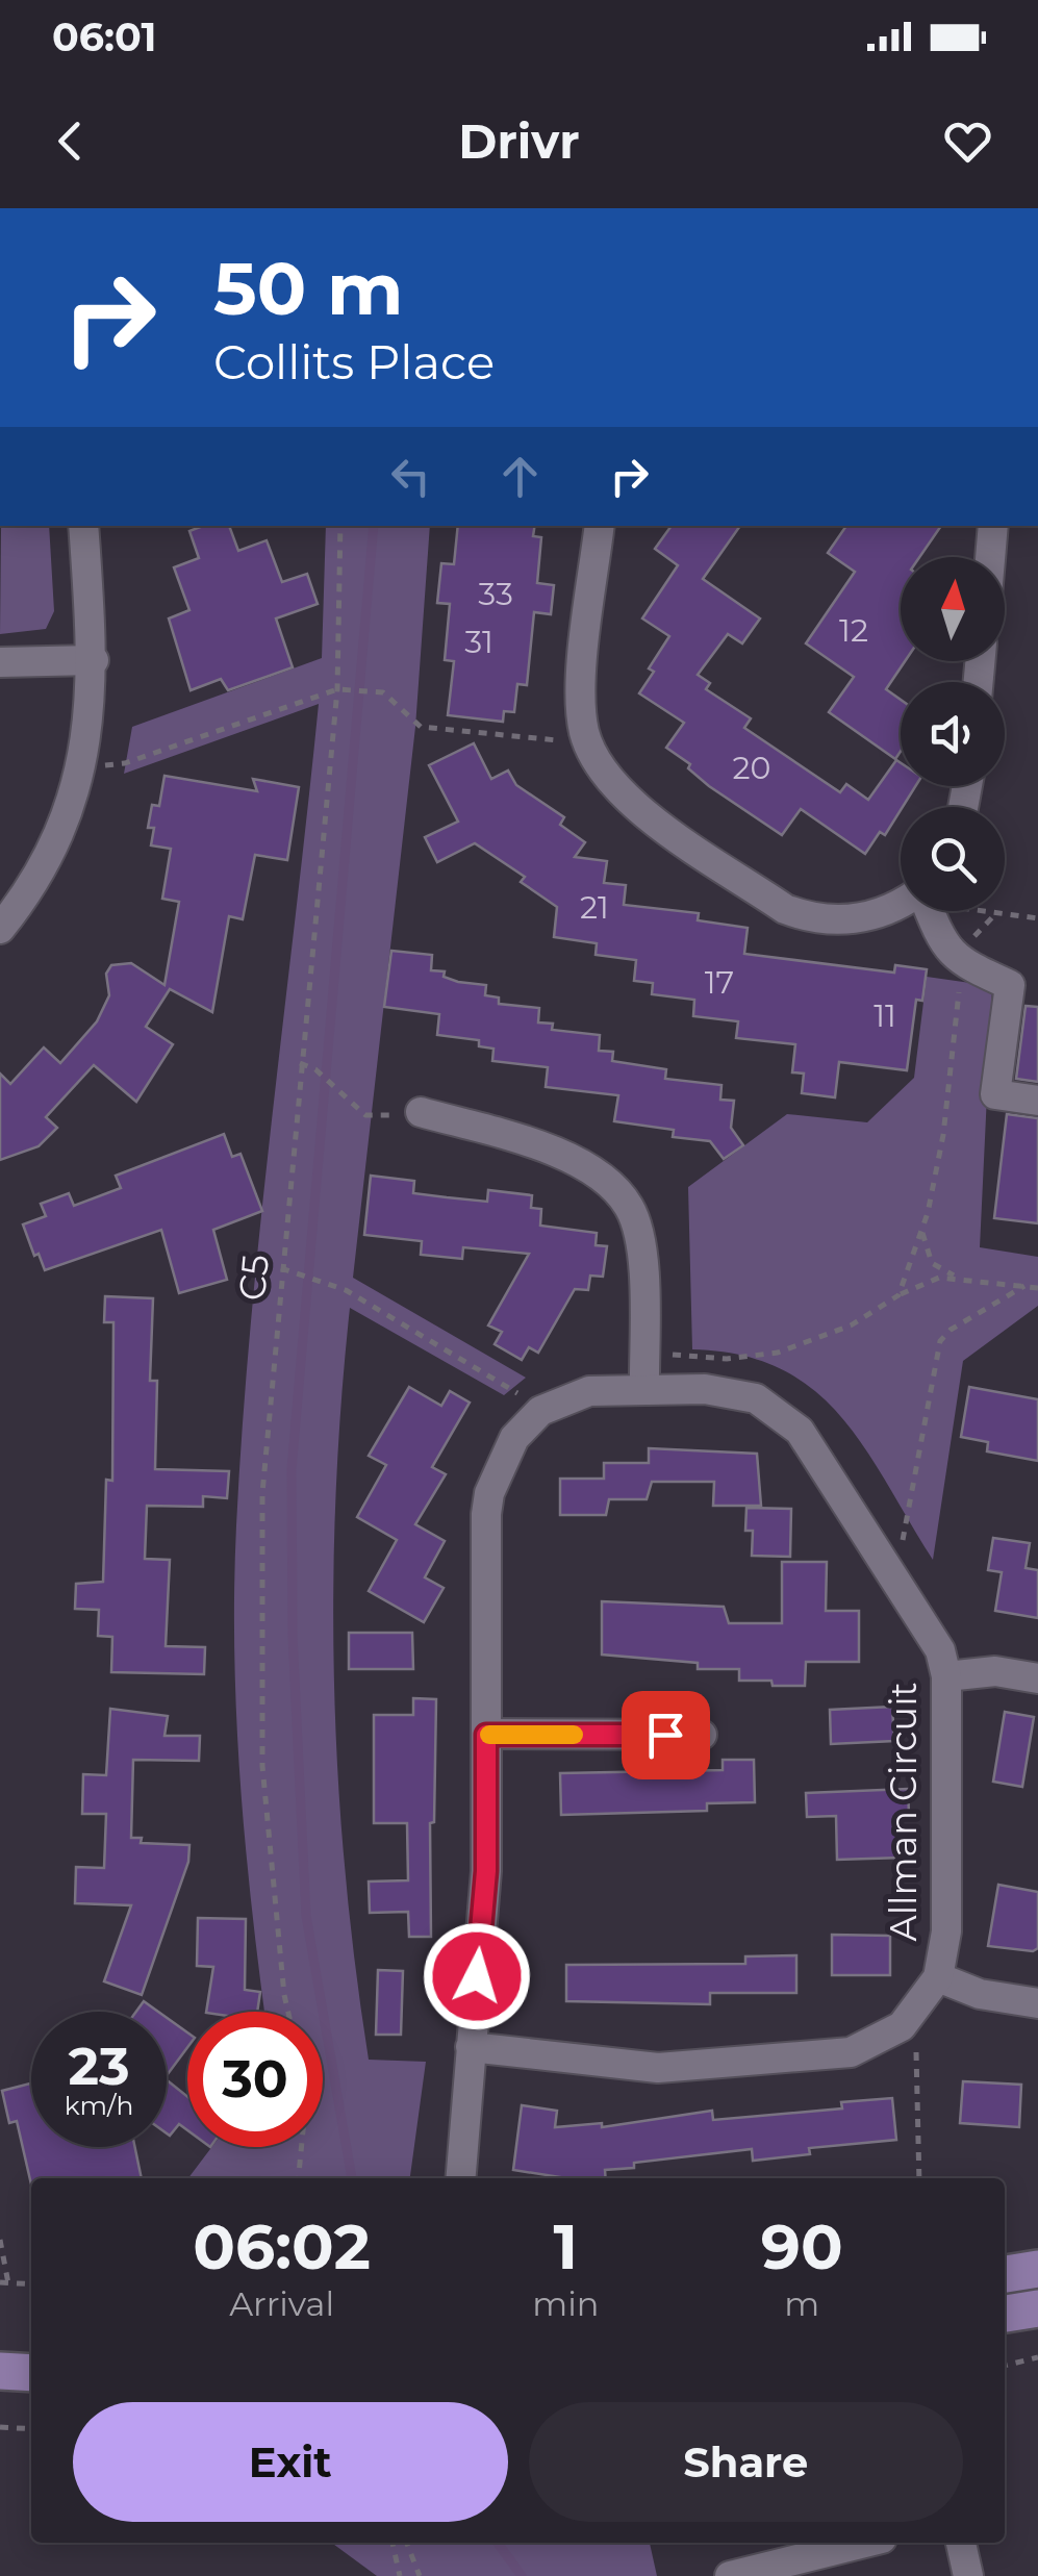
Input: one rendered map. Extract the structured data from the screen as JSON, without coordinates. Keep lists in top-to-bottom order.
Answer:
{
  "streets": {
    "street": ["Allman Circuit"],
    "path": ["C5"]
  },
  "house_numbers": [
    "33",
    "12",
    "31",
    "20",
    "21",
    "17",
    "11"
  ],
  "north": "top",
  "page": {
    "status": "06:01",
    "header": "Drivr",
    "turn": ["50 m", "Collits Place"],
    "speed": "23 km/h",
    "limit": "30",
    "eta": [
      "06:02",
      "Arrival",
      "1",
      "min",
      "90",
      "m"
    ],
    "buttons": ["Exit", "Share"]
  }
}
